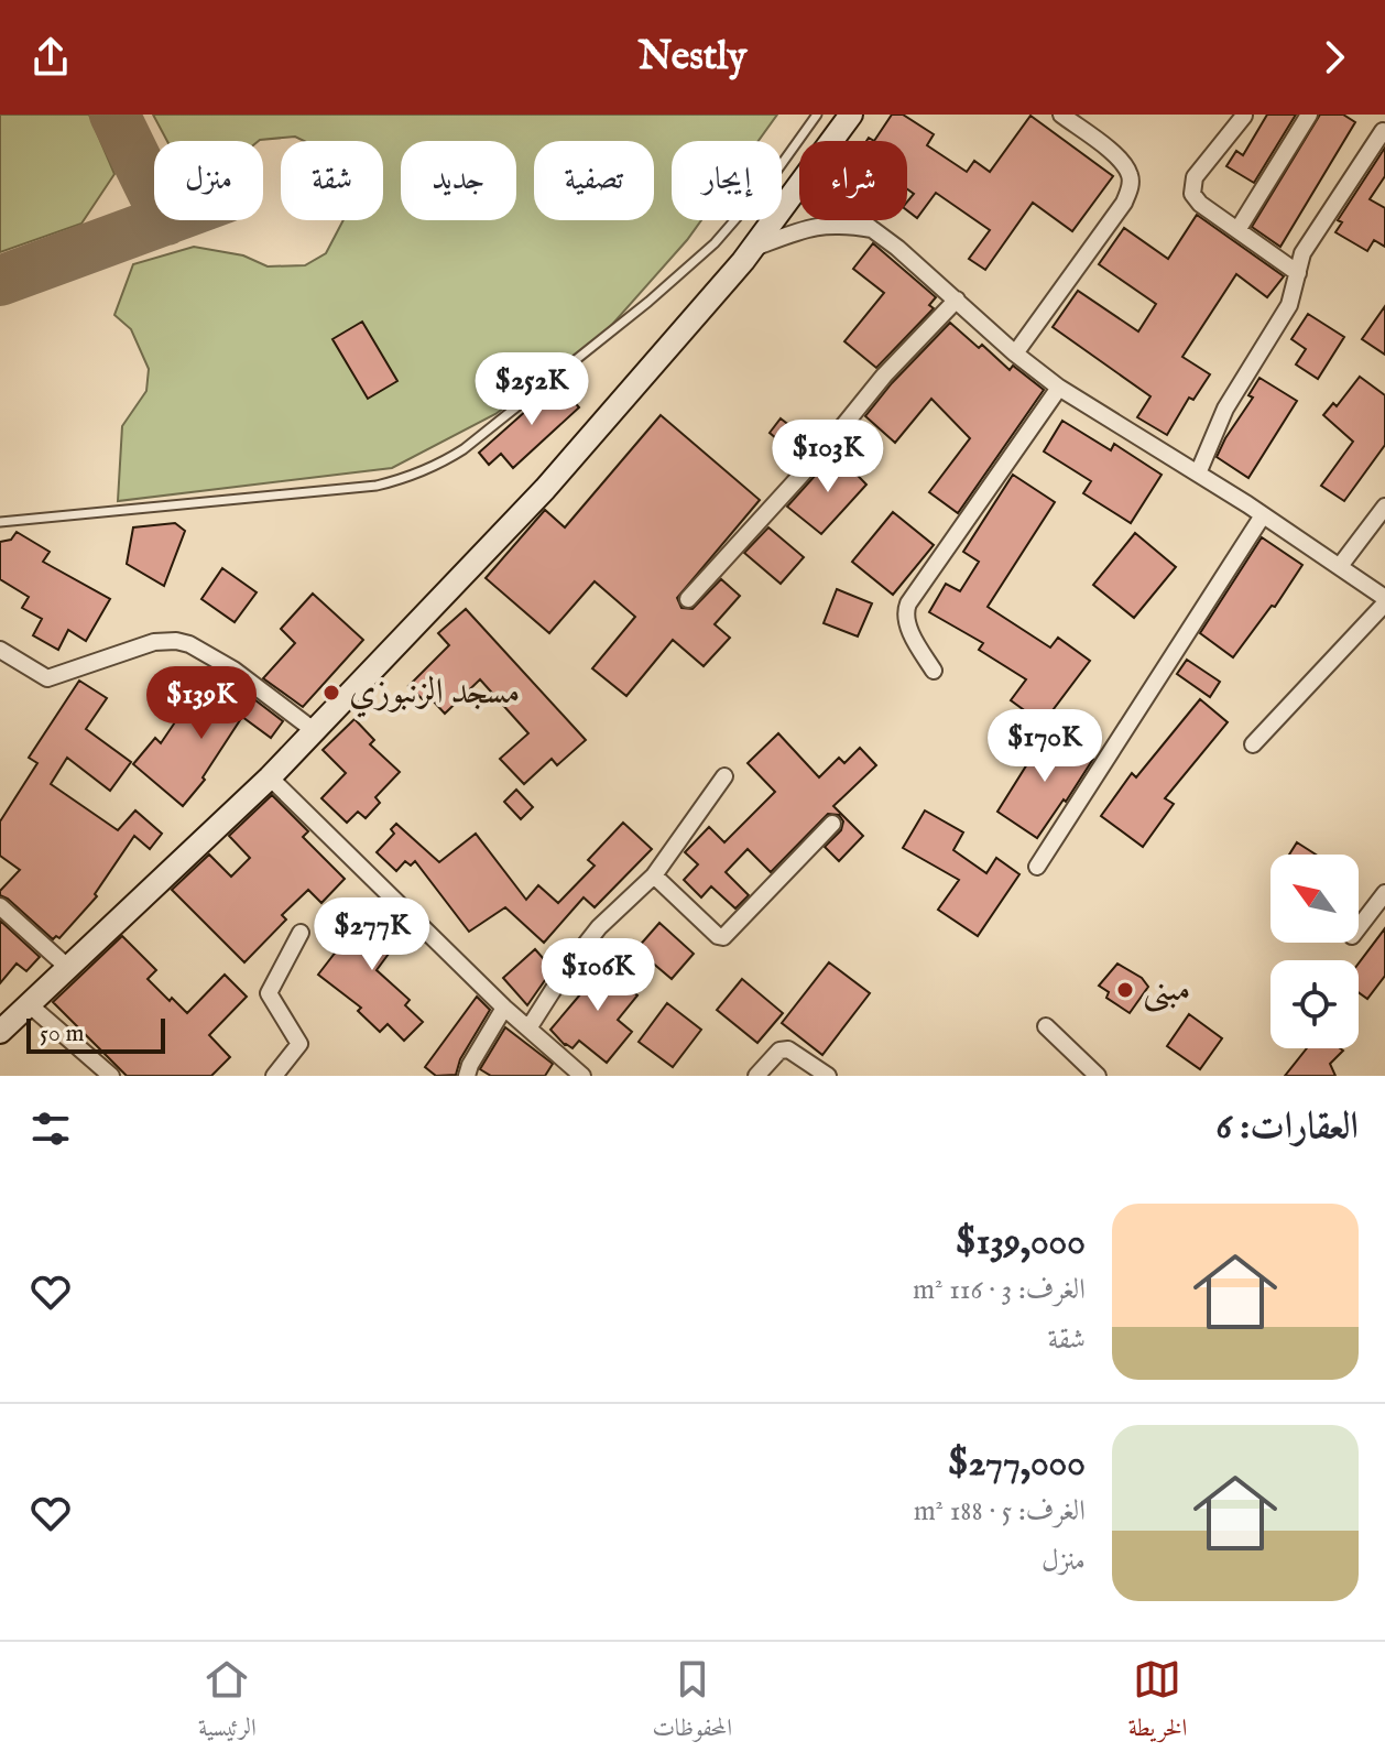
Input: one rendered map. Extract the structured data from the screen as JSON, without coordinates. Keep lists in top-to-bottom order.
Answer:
{
  "places": ["مسجد الزنبوزي", "مبنى"],
  "scale_bar": "50 m",
  "north": "top left",
  "page": {
    "header": "Nestly",
    "chip": [
      "شراء",
      "إيجار",
      "تصفية",
      "جديد",
      "شقة",
      "منزل"
    ],
    "price": [
      "$252K",
      "$103K",
      "$139K",
      "$170K",
      "$277K",
      "$106K"
    ],
    "scale": "50 m",
    "heading": "العقارات: 6",
    "list": [
      {
        "name": "$139,000",
        "note": "الغرف: 3 · 116 m² · شقة"
      },
      {
        "name": "$277,000",
        "note": "الغرف: 5 · 188 m² · منزل"
      }
    ],
    "tabs": ["الخريطة", "المحفوظات", "الرئيسية"]
  }
}
